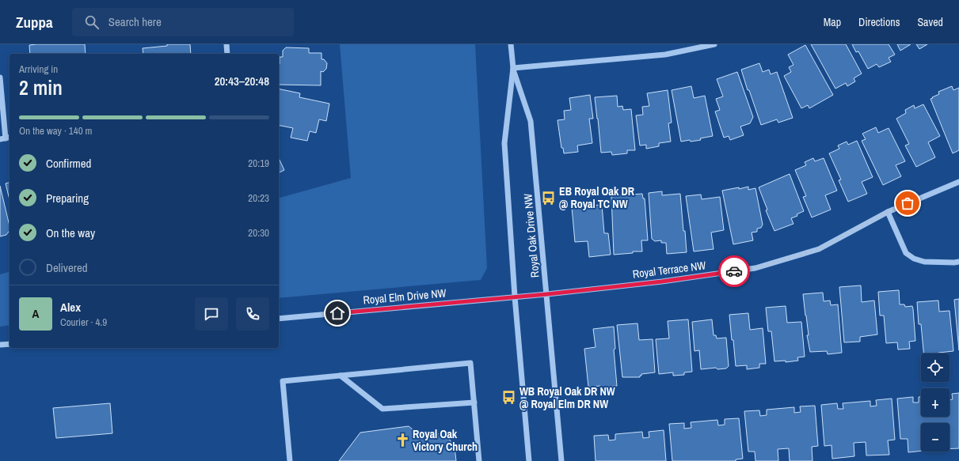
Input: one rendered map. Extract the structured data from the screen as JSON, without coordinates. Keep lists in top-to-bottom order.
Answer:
{
  "streets": {
    "street": ["Royal Oak Drive NW", "Royal Terrace NW", "Royal Elm Drive NW"]
  },
  "crossings": [
    ["Royal Oak Drive NW", "Royal Terrace NW"],
    ["Royal Oak Drive NW", "Royal Elm Drive NW"],
    ["Royal Terrace NW", "Royal Elm Drive NW"]
  ],
  "places": {
    "bus stop": ["EB Royal Oak DR @ Royal TC NW", "WB Royal Oak DR NW @ Royal Elm DR NW"],
    "church": ["Royal Oak Victory Church"]
  },
  "page": {
    "header": "Zuppa",
    "search": "Search here",
    "nav": ["Map", "Directions", "Saved"],
    "heading": ["2 min", "Arriving in", "20:43–20:48"],
    "panel": ["Alex", "Courier · 4.9"],
    "bar": "On the way · 140 m",
    "list": [
      ["Confirmed", "20:19"],
      ["Preparing", "20:23"],
      ["On the way", "20:30"],
      "Delivered"
    ],
    "round": "A",
    "map_buttons": ["+", "−"]
  }
}
